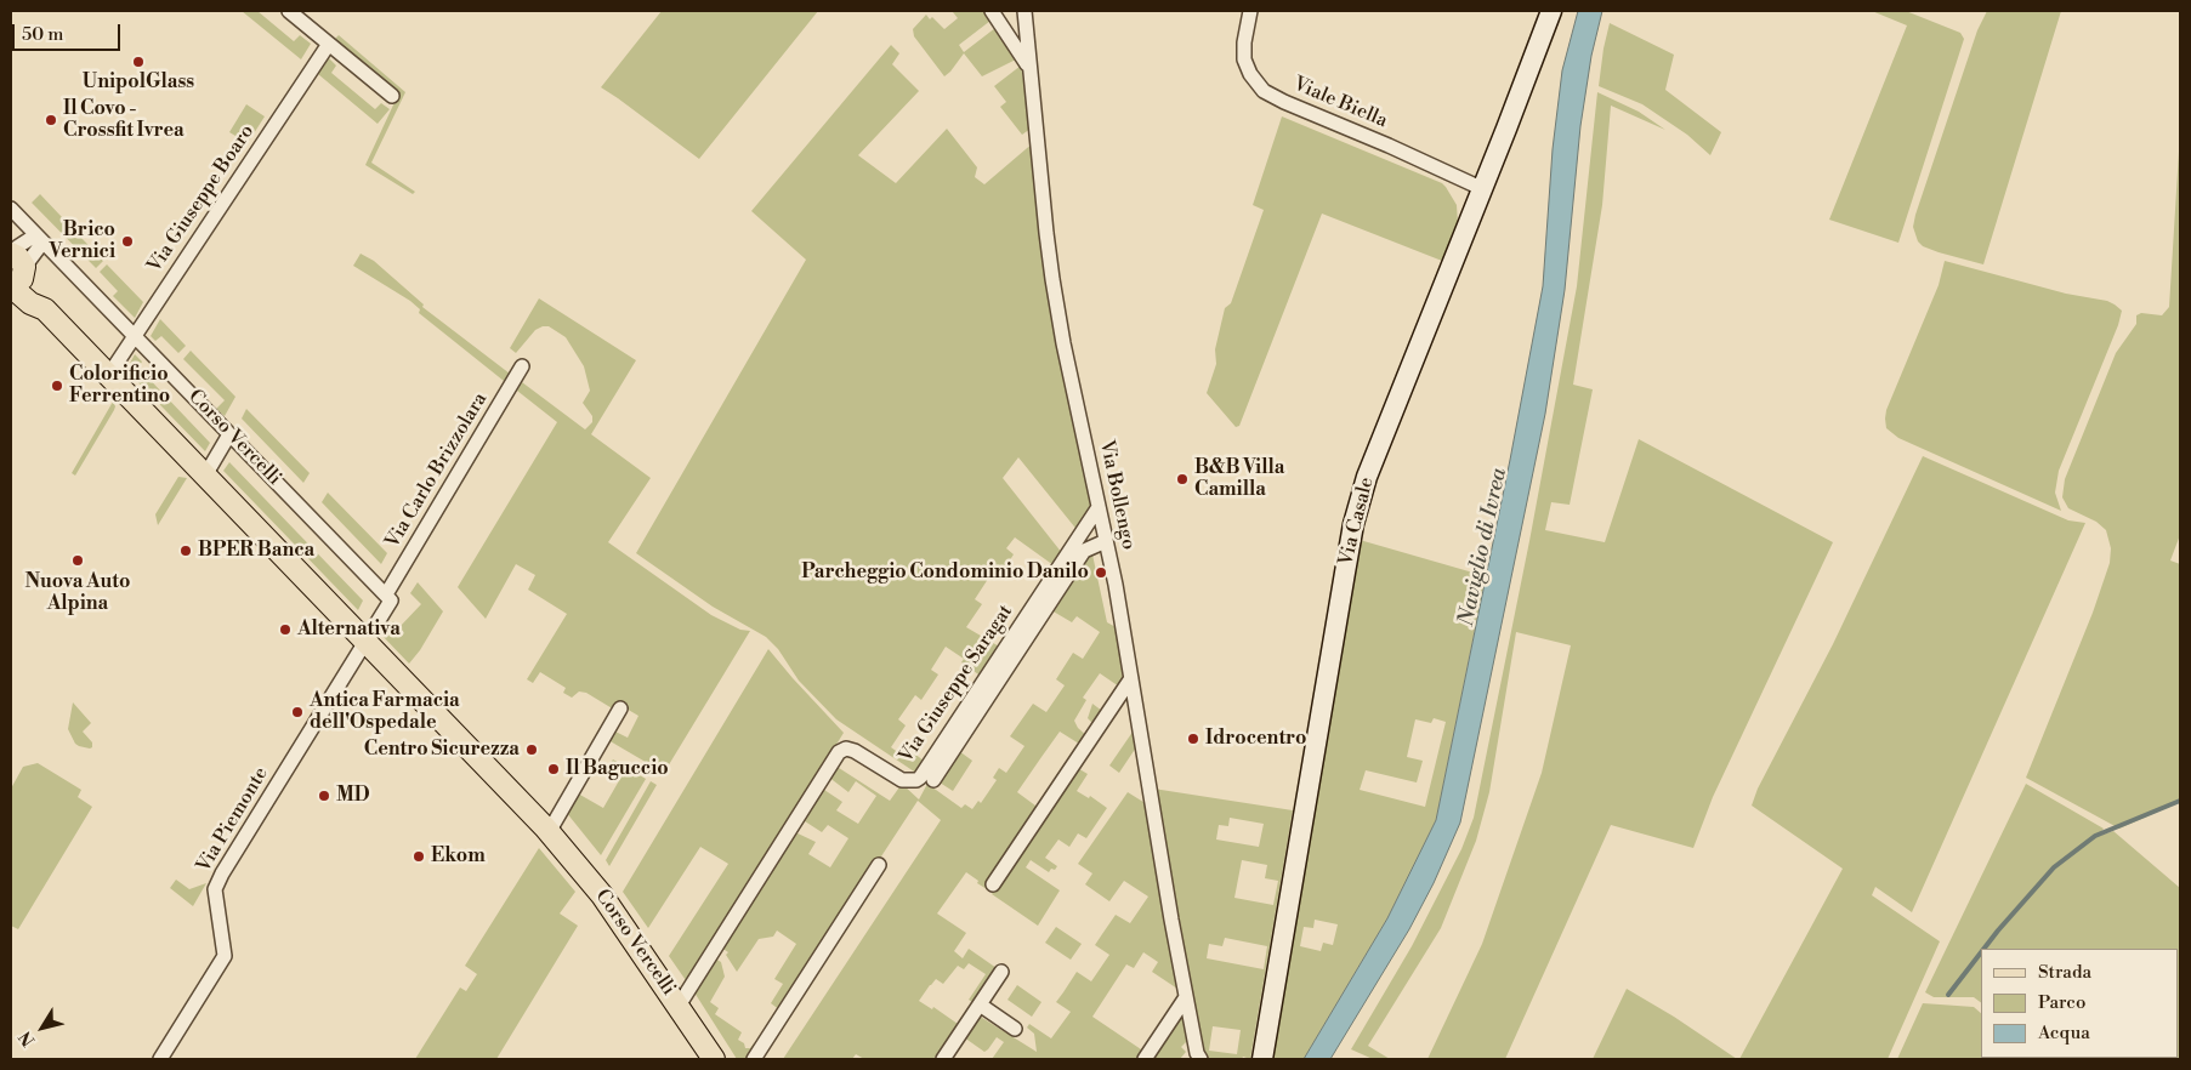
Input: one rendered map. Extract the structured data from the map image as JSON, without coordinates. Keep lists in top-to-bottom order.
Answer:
{
  "streets": {
    "main road": ["Corso Vercelli", "Via Casale"],
    "street": [
      "Viale Biella",
      "Via Giuseppe Boaro",
      "Via Carlo Brizzolara",
      "Via Bollengo",
      "Via Giuseppe Saragat",
      "Via Piemonte"
    ]
  },
  "crossings": [
    ["Viale Biella", "Via Casale"],
    ["Via Giuseppe Boaro", "Corso Vercelli"],
    ["Corso Vercelli", "Via Carlo Brizzolara"],
    ["Corso Vercelli", "Via Giuseppe Saragat"],
    ["Corso Vercelli", "Via Piemonte"],
    ["Via Bollengo", "Via Giuseppe Saragat"]
  ],
  "water": ["Naviglio di Ivrea"],
  "places": [
    "UnipolGlass",
    "Il Covo - Crossfit Ivrea",
    "Brico Vernici",
    "Colorificio Ferrentino",
    "B&B Villa Camilla",
    "BPER Banca",
    "Nuova Auto Alpina",
    "Parcheggio Condominio Danilo",
    "Alternativa",
    "Antica Farmacia dell'Ospedale",
    "Idrocentro",
    "Centro Sicurezza",
    "Il Baguccio",
    "MD",
    "Ekom"
  ],
  "legend": ["Strada", "Parco", "Acqua"],
  "scale_bar": "50 m",
  "north": "bottom left"
}
